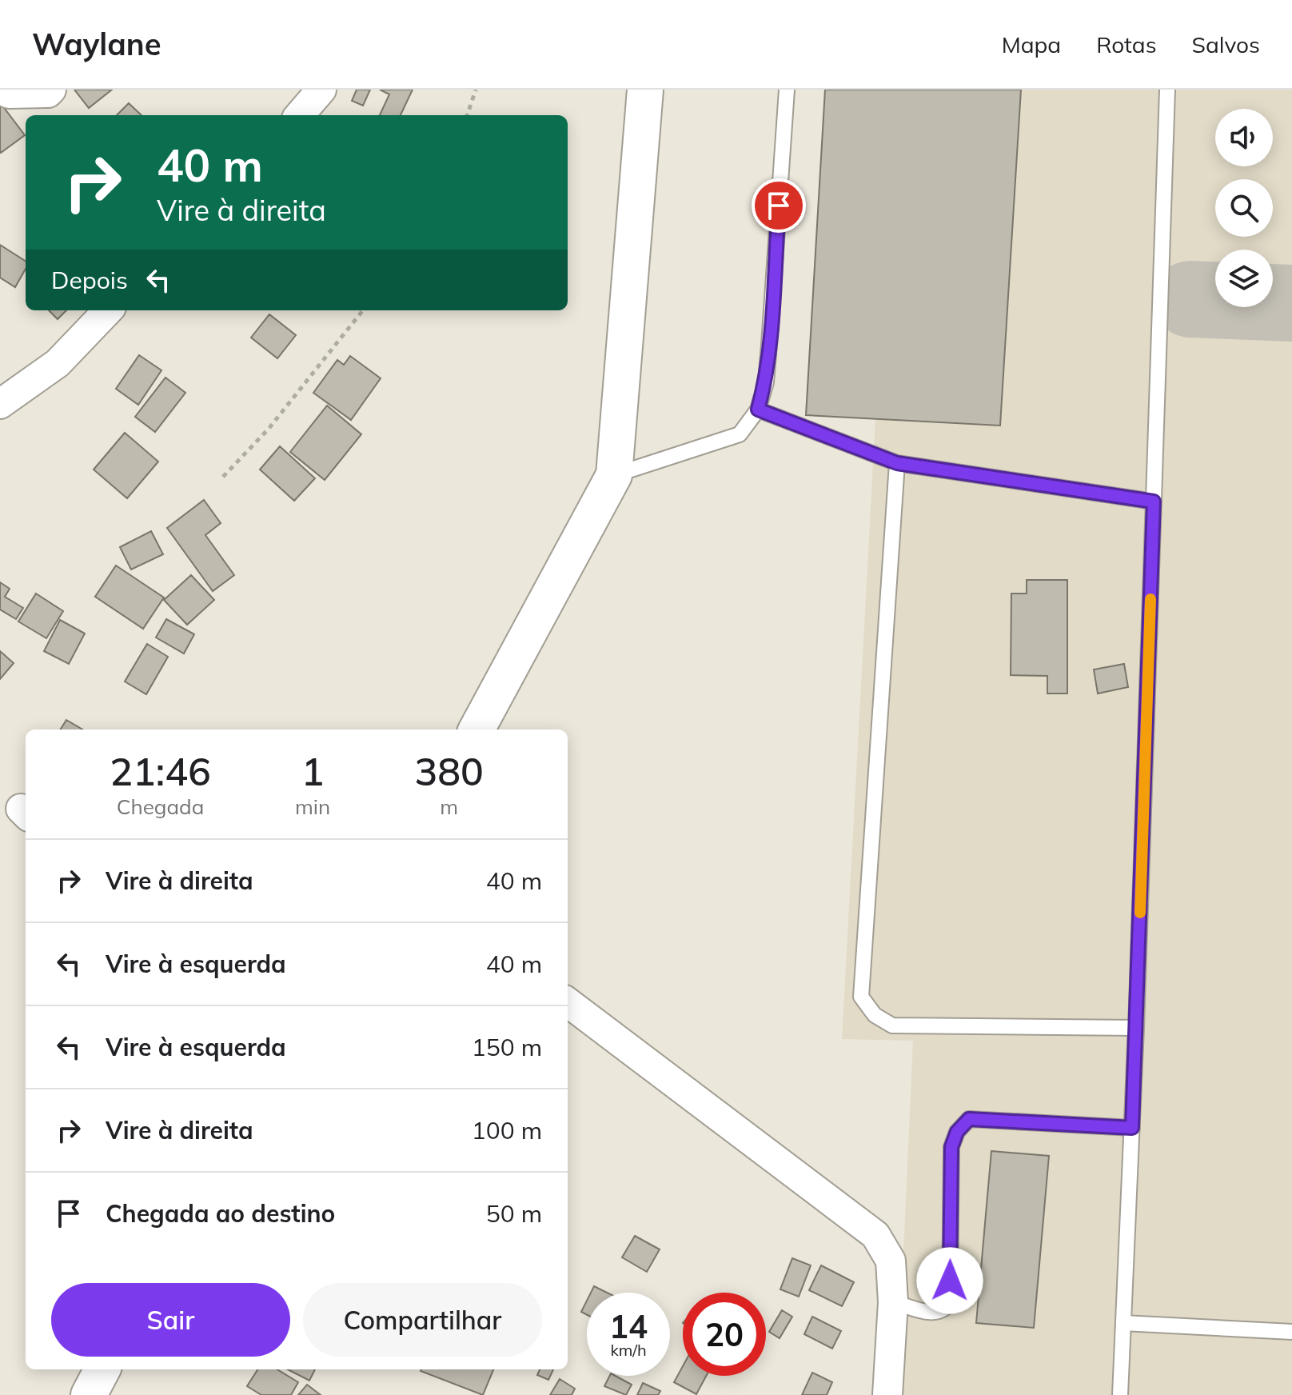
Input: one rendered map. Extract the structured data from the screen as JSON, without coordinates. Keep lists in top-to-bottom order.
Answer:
{
  "page": {
    "header": "Waylane",
    "nav": ["Mapa", "Rotas", "Salvos"],
    "turn": ["40 m", "Vire à direita"],
    "then": "Depois",
    "eta": [
      "21:46",
      "Chegada",
      "1",
      "min",
      "380",
      "m"
    ],
    "list": [
      {
        "name": "Vire à direita",
        "value": "40 m"
      },
      {
        "name": "Vire à esquerda",
        "value": "40 m"
      },
      {
        "name": "Vire à esquerda",
        "value": "150 m"
      },
      {
        "name": "Vire à direita",
        "value": "100 m"
      },
      {
        "name": "Chegada ao destino",
        "value": "50 m"
      }
    ],
    "buttons": ["Sair", "Compartilhar"],
    "speed": "14 km/h",
    "limit": "20"
  }
}
